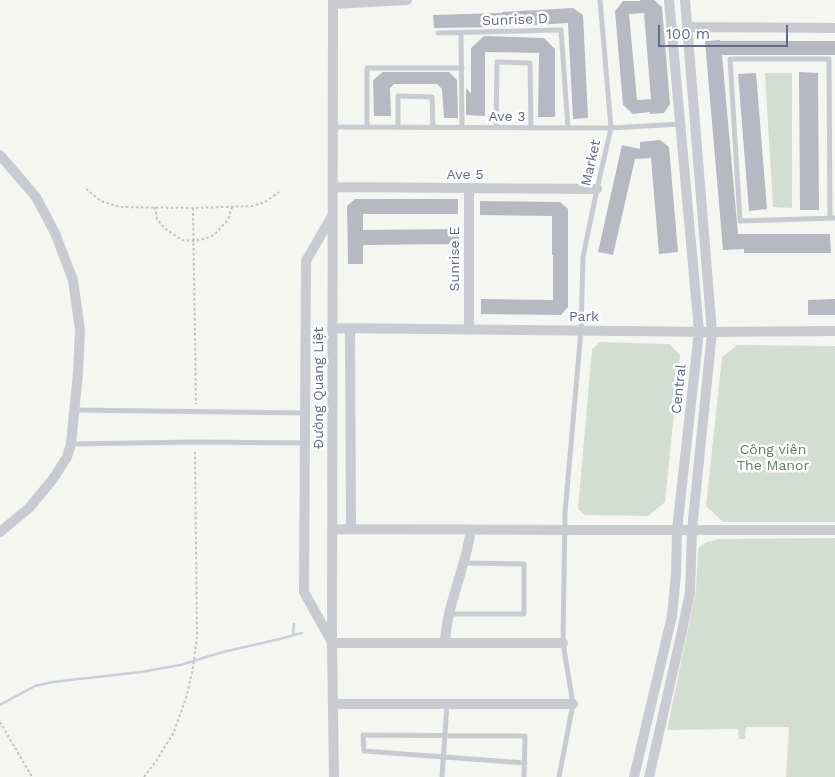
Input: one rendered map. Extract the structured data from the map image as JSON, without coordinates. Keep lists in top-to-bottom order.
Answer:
{
  "streets": {
    "street": [
      "Ave 5",
      "Sunrise E",
      "Park",
      "Đường Quang Liệt",
      "Central"
    ],
    "lane": ["Sunrise D", "Ave 3", "Market"]
  },
  "crossings": [
    ["Sunrise D", "Ave 3"],
    ["Ave 3", "Market"],
    ["Ave 3", "Đường Quang Liệt"],
    ["Ave 3", "Central"],
    ["Market", "Ave 5"],
    ["Market", "Park"],
    ["Ave 5", "Sunrise E"],
    ["Ave 5", "Đường Quang Liệt"],
    ["Sunrise E", "Park"],
    ["Park", "Đường Quang Liệt"],
    ["Park", "Central"]
  ],
  "parks": ["Công viên The Manor"],
  "scale_bar": "100 m"
}
